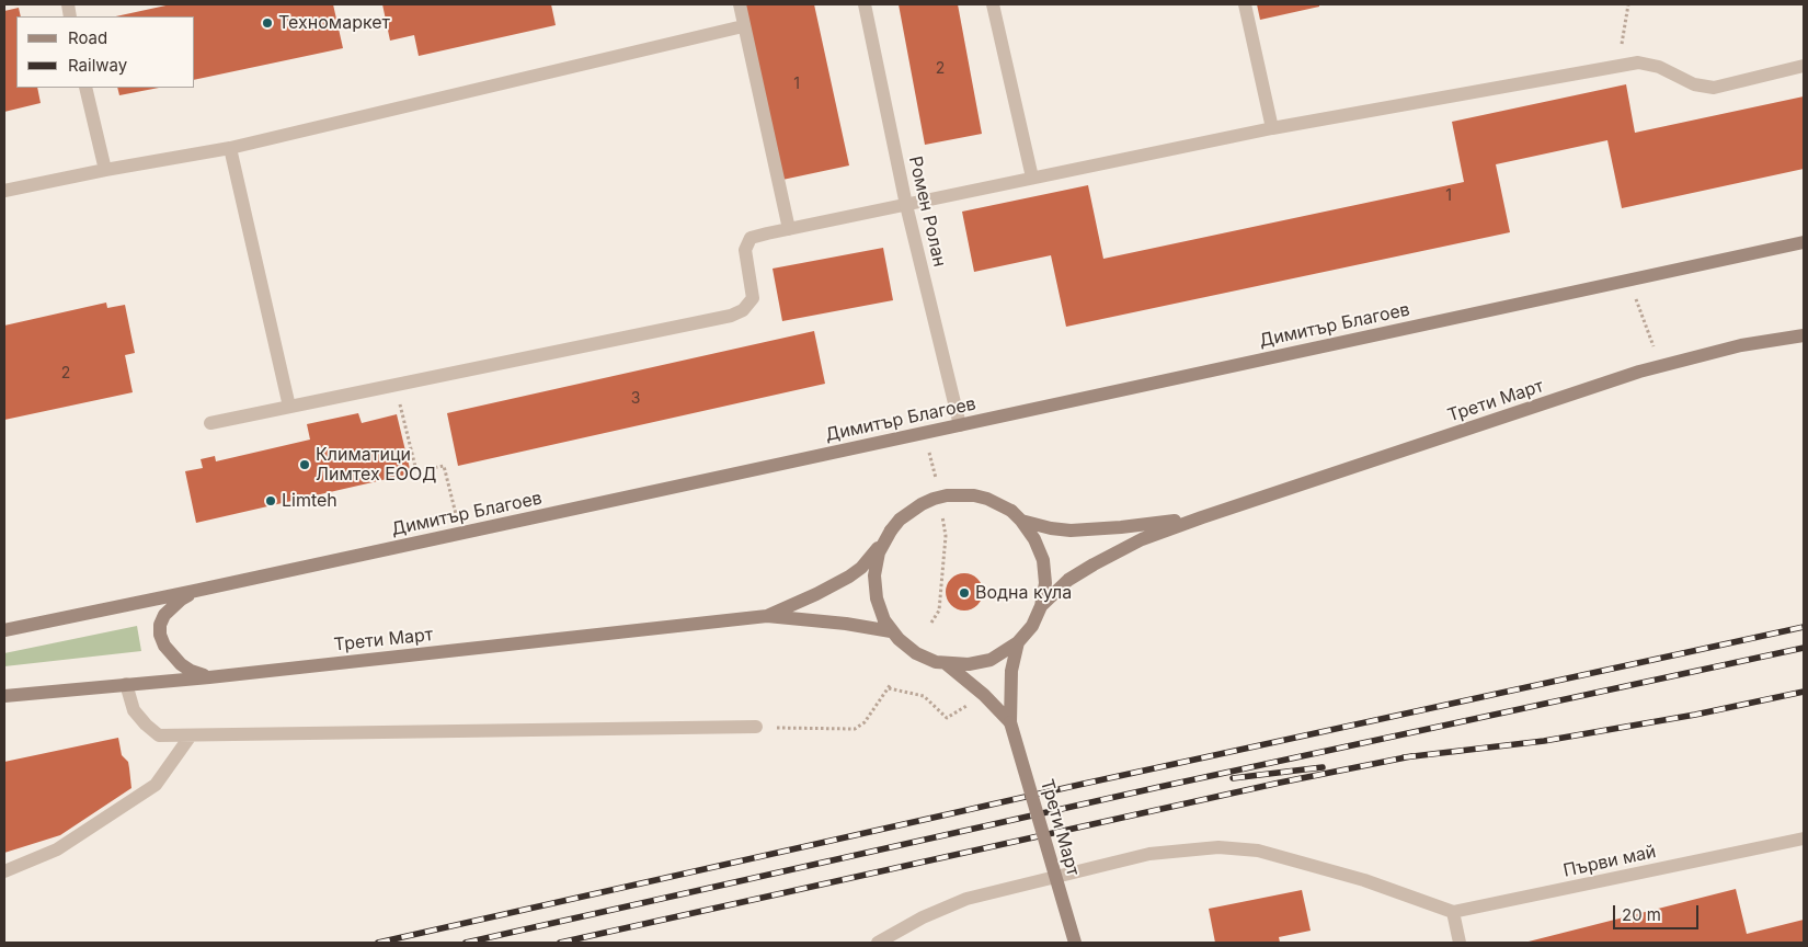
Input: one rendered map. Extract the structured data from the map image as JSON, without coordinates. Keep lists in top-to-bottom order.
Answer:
{
  "streets": {
    "street": [
      "Ромен Ролан",
      "Димитър Благоев",
      "Трети Март",
      "Първи май"
    ]
  },
  "crossings": [
    ["Ромен Ролан", "Димитър Благоев"]
  ],
  "places": [
    "Техномаркет",
    "Климатици Лимтех ЕООД",
    "Limteh",
    "Водна кула"
  ],
  "house_numbers": [
    "2",
    "1",
    "1",
    "2",
    "3"
  ],
  "legend": ["Road", "Railway"],
  "scale_bar": "20 m"
}
